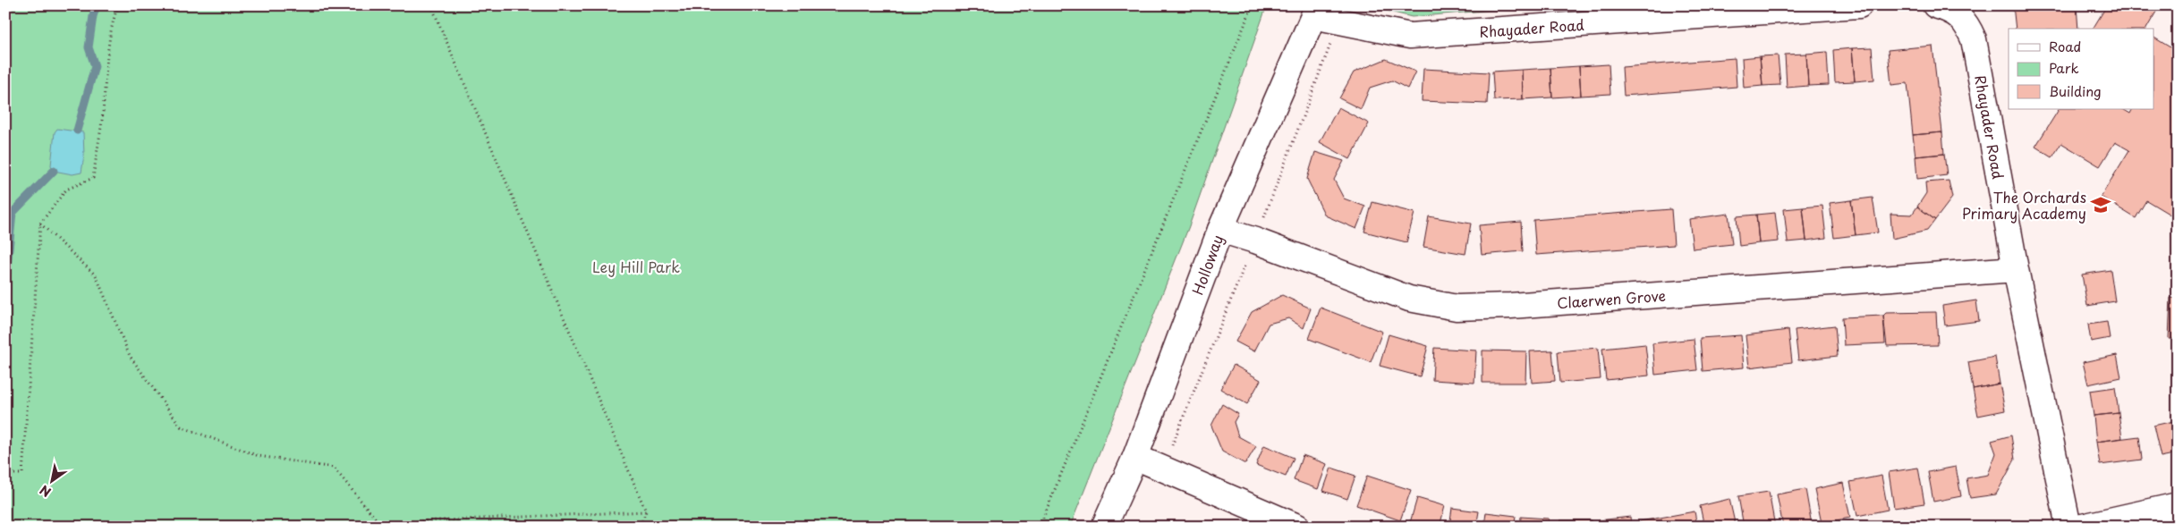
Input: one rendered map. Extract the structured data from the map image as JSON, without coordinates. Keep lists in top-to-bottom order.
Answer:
{
  "streets": {
    "street": ["Rhayader Road", "Holloway", "Claerwen Grove"]
  },
  "crossings": [
    ["Rhayader Road", "Holloway"],
    ["Rhayader Road", "Claerwen Grove"],
    ["Holloway", "Claerwen Grove"]
  ],
  "parks": ["Ley Hill Park"],
  "places": {
    "school or university": ["The Orchards Primary Academy"]
  },
  "legend": ["Road", "Park", "Building"],
  "north": "bottom left"
}
